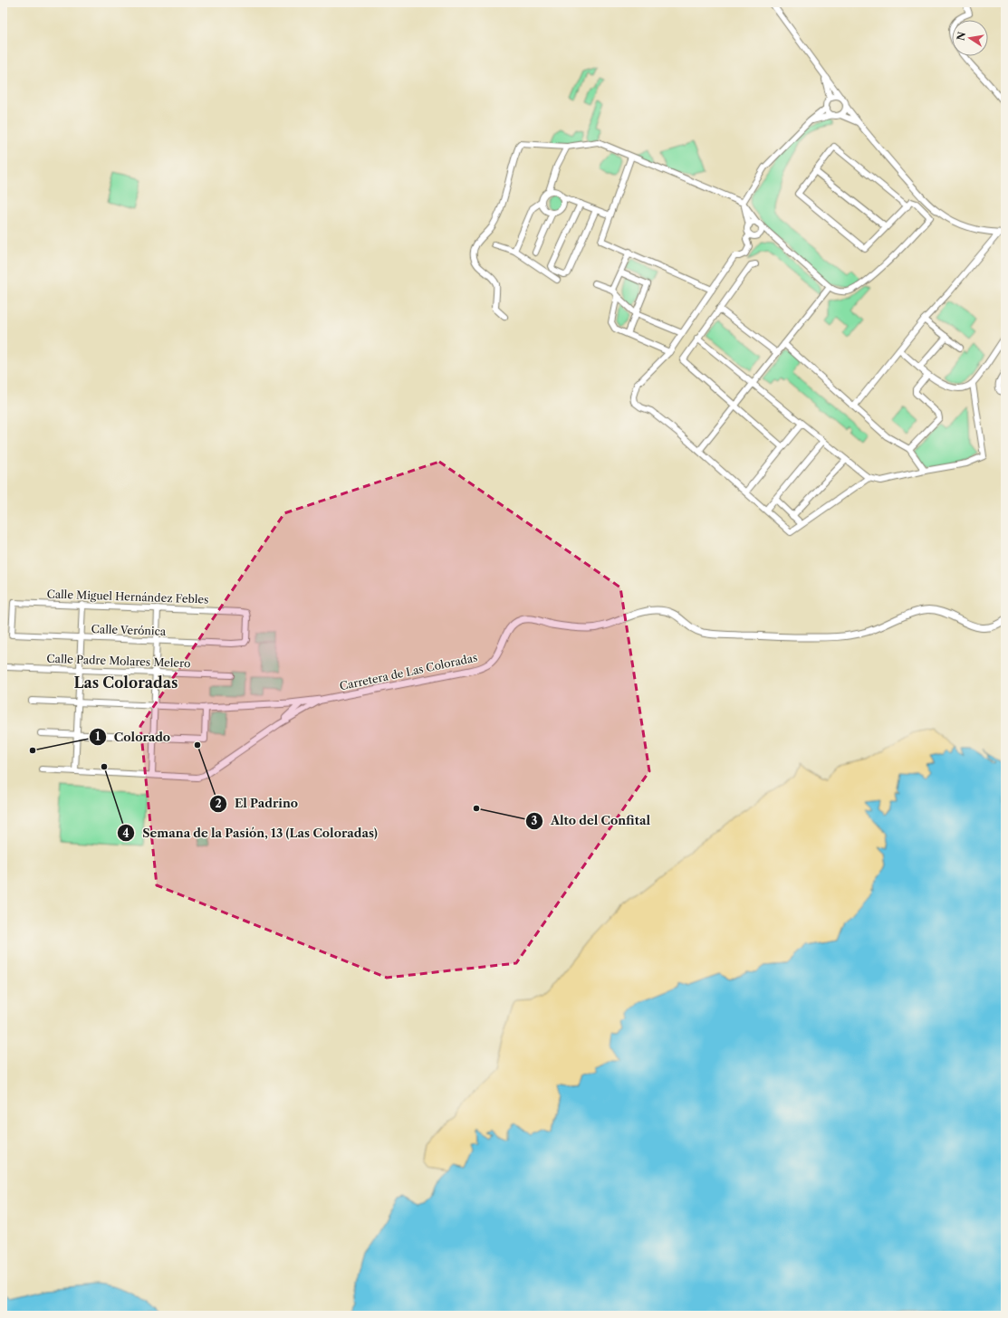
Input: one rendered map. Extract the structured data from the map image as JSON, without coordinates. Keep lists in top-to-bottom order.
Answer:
{
  "streets": {
    "street": [
      "Calle Miguel Hernández Febles",
      "Calle Verónica",
      "Calle Padre Molares Melero",
      "Carretera de Las Coloradas"
    ]
  },
  "crossings": [
    ["Calle Miguel Hernández Febles", "Calle Verónica"]
  ],
  "districts": ["Las Coloradas"],
  "places": [
    "El Padrino",
    "Colorado",
    "Semana de la Pasión, 13 (Las Coloradas)",
    "Alto del Confital"
  ],
  "north": "left"
}
